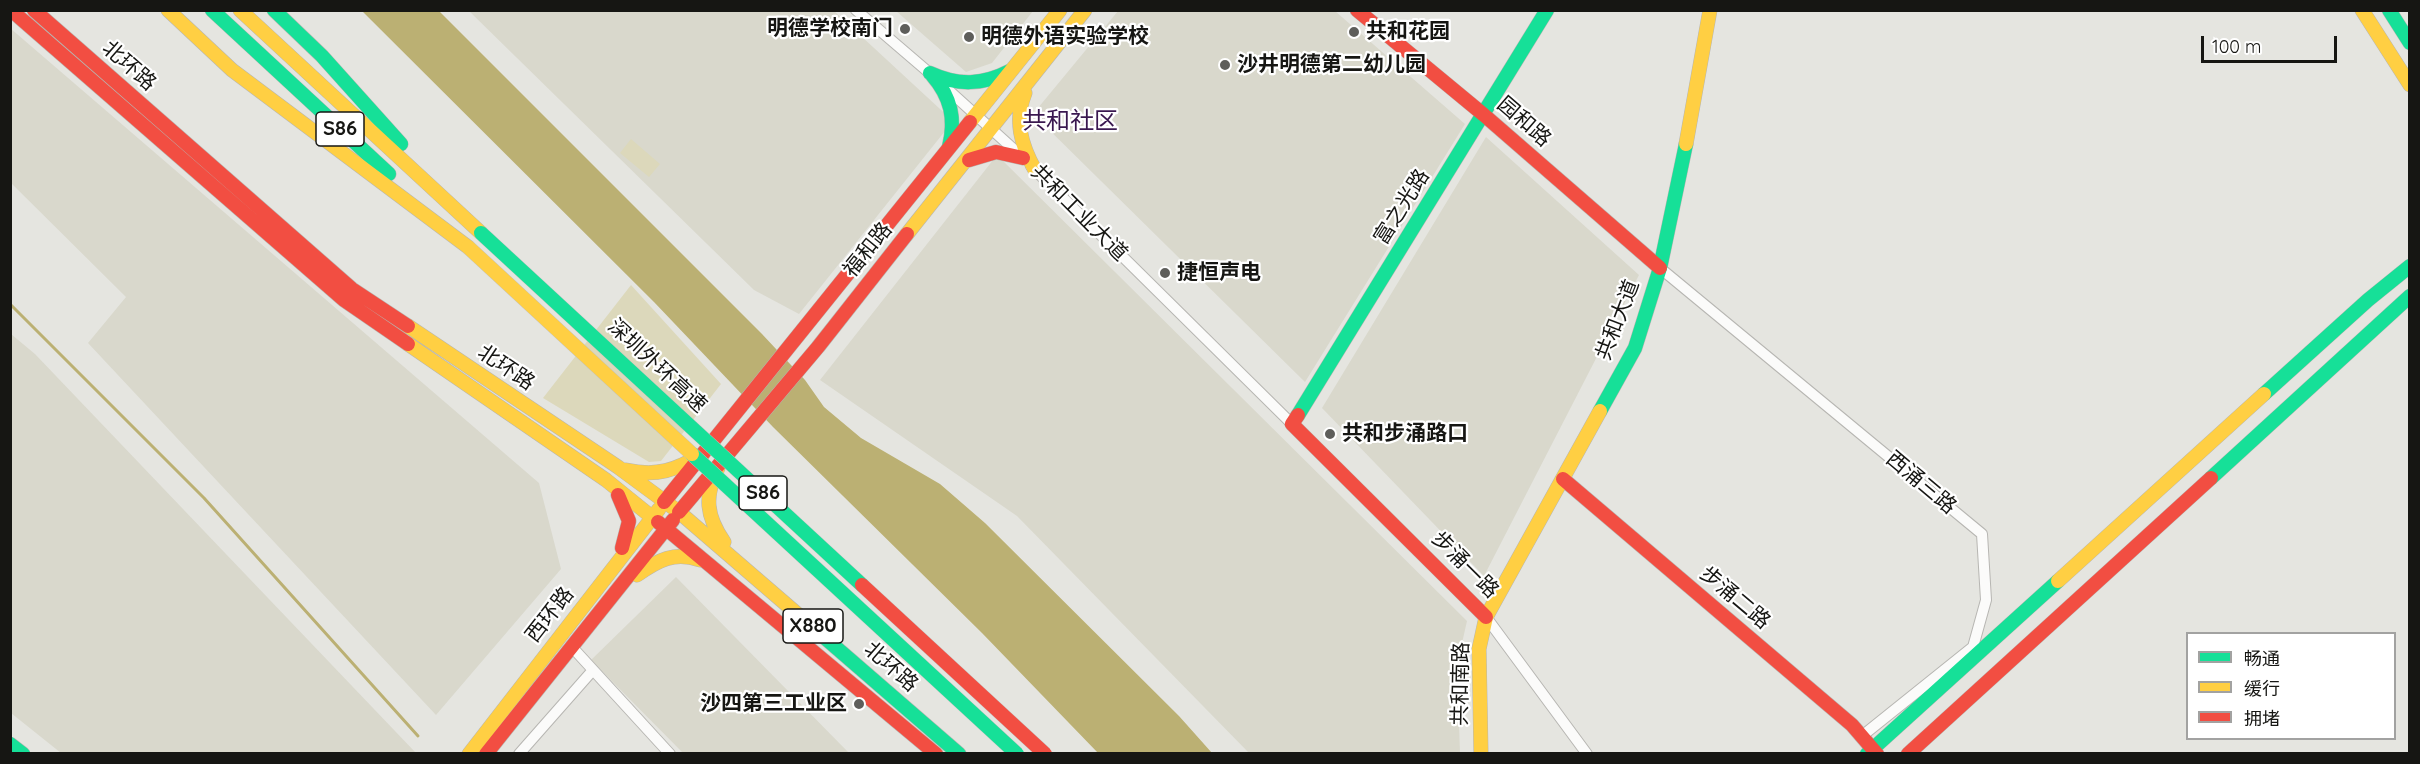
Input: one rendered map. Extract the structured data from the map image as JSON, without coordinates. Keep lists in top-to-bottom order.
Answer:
{
  "streets": {
    "main road": [
      "北环路",
      "园和路",
      "S86",
      "富之光路",
      "福和路",
      "共和大道",
      "深圳外环高速",
      "步涌一路",
      "步涌二路",
      "西环路",
      "X880",
      "共和南路"
    ],
    "street": ["共和工业大道", "西涌三路"]
  },
  "crossings": [
    ["北环路", "福和路"],
    ["北环路", "西环路"],
    ["园和路", "富之光路"],
    ["园和路", "共和大道"],
    ["园和路", "西涌三路"],
    ["富之光路", "共和工业大道"],
    ["富之光路", "步涌一路"],
    ["共和工业大道", "福和路"],
    ["共和工业大道", "步涌一路"],
    ["福和路", "西环路"],
    ["共和大道", "西涌三路"],
    ["共和大道", "步涌一路"],
    ["共和大道", "步涌二路"],
    ["共和大道", "共和南路"],
    ["西涌三路", "步涌二路"],
    ["步涌一路", "共和南路"]
  ],
  "districts": ["共和社区"],
  "places": [
    "明德学校南门",
    "共和花园",
    "明德外语实验学校",
    "沙井明德第二幼儿园",
    "捷恒声电",
    "共和步涌路口",
    "沙四第三工业区"
  ],
  "legend": ["畅通", "缓行", "拥堵"],
  "scale_bar": "100 m"
}
